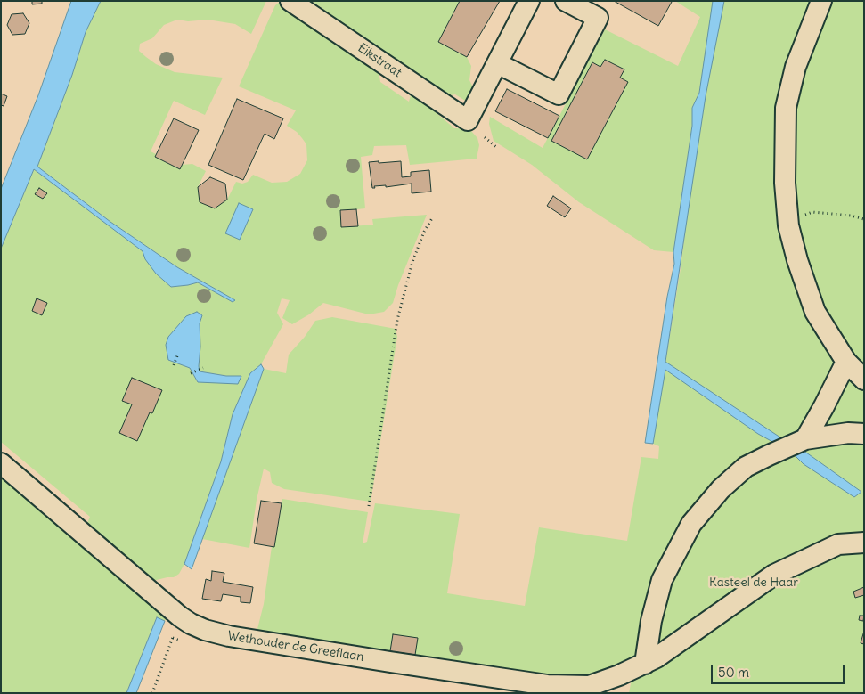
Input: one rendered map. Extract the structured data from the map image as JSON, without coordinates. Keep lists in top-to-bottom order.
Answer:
{
  "streets": {
    "street": ["Eikstraat", "Wethouder de Greeflaan"]
  },
  "parks": ["Kasteel de Haar"],
  "scale_bar": "50 m"
}
